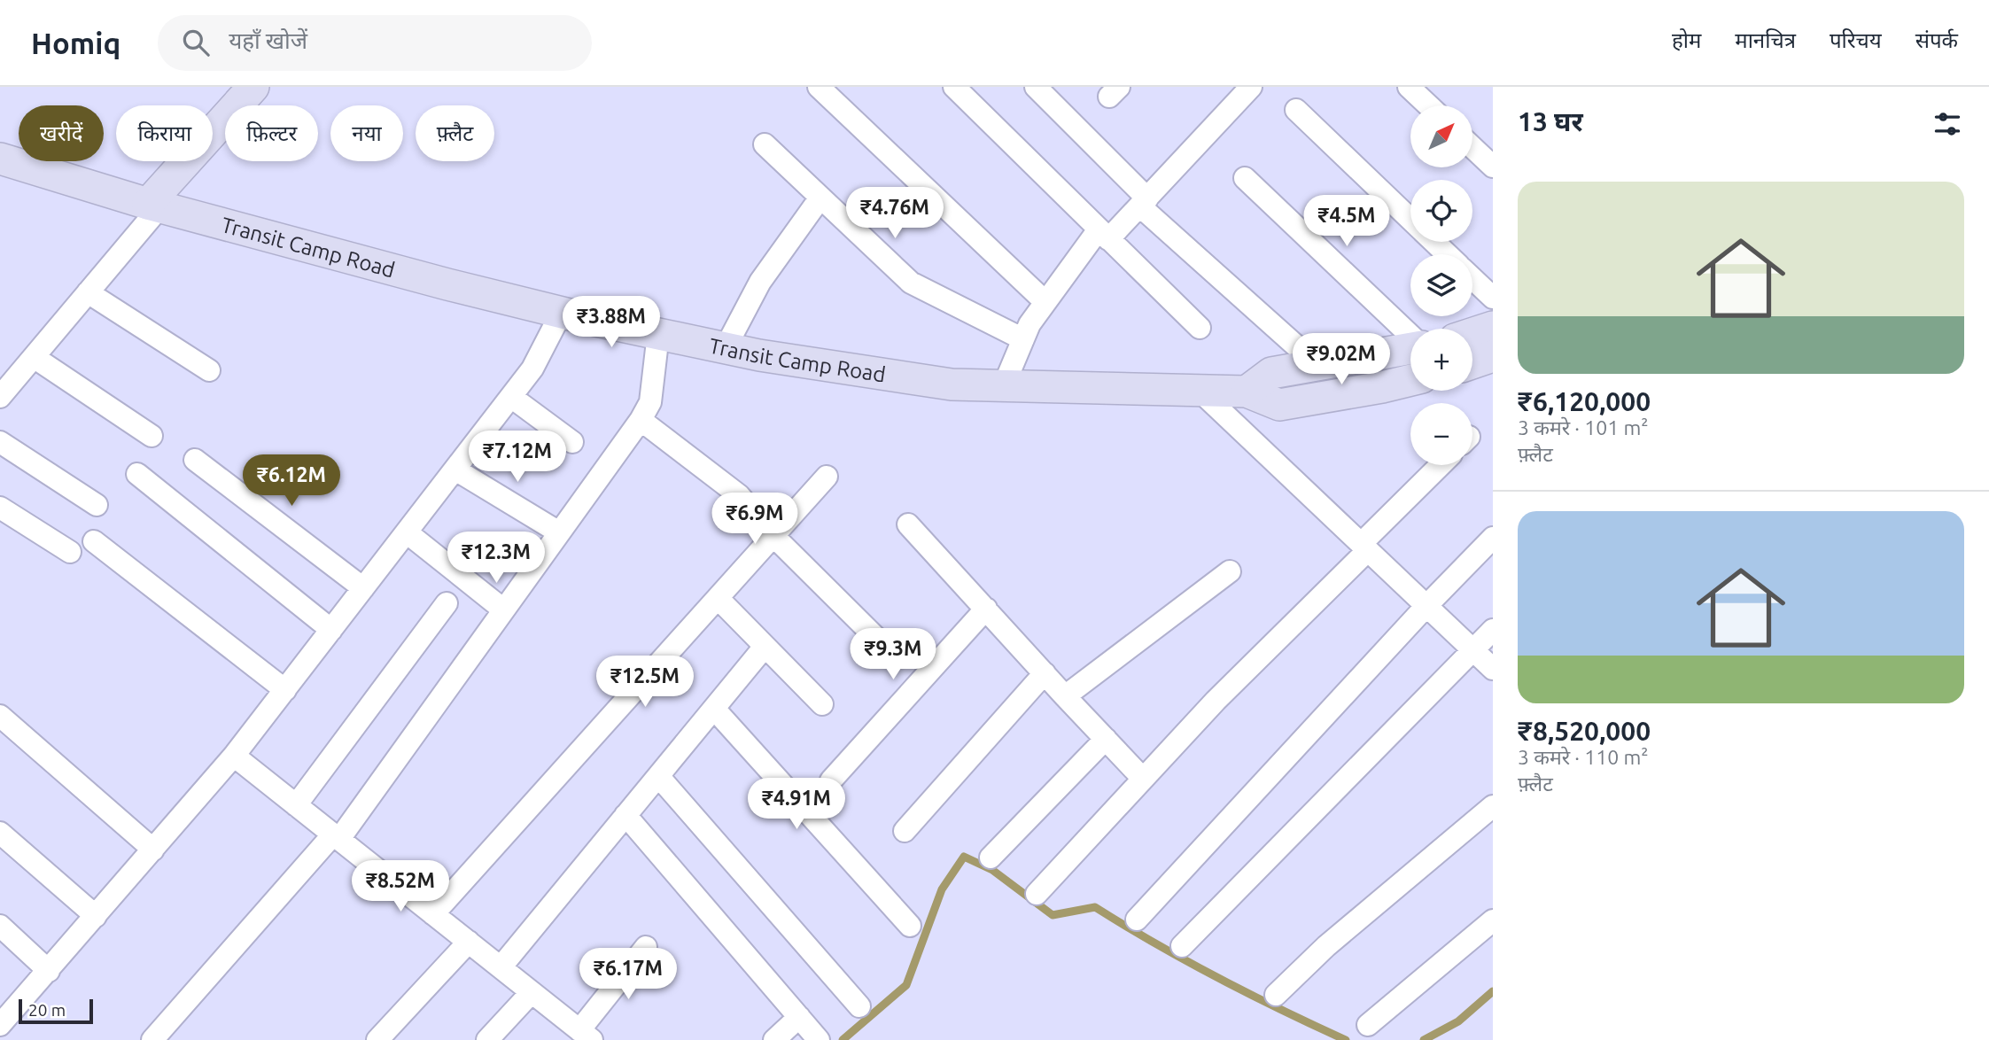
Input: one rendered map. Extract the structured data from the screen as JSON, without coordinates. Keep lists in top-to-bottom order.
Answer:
{
  "streets": {
    "main road": ["Transit Camp Road"]
  },
  "scale_bar": "20 m",
  "north": "top right",
  "page": {
    "header": "Homiq",
    "search": "यहाँ खोजें",
    "nav": [
      "होम",
      "मानचित्र",
      "परिचय",
      "संपर्क"
    ],
    "heading": "13 घर",
    "map_buttons": ["+", "−"],
    "chip": [
      "खरीदें",
      "किराया",
      "फ़िल्टर",
      "नया",
      "फ़्लैट"
    ],
    "list": [
      {
        "name": "₹6,120,000",
        "note": "3 कमरे · 101 m² · फ़्लैट"
      },
      {
        "name": "₹8,520,000",
        "note": "3 कमरे · 110 m² · फ़्लैट"
      }
    ],
    "price": [
      "₹4.76M",
      "₹4.5M",
      "₹3.88M",
      "₹9.02M",
      "₹7.12M",
      "₹6.12M",
      "₹6.9M",
      "₹12.3M",
      "₹9.3M",
      "₹12.5M",
      "₹4.91M",
      "₹8.52M",
      "₹6.17M"
    ],
    "scale": "20 m"
  }
}
